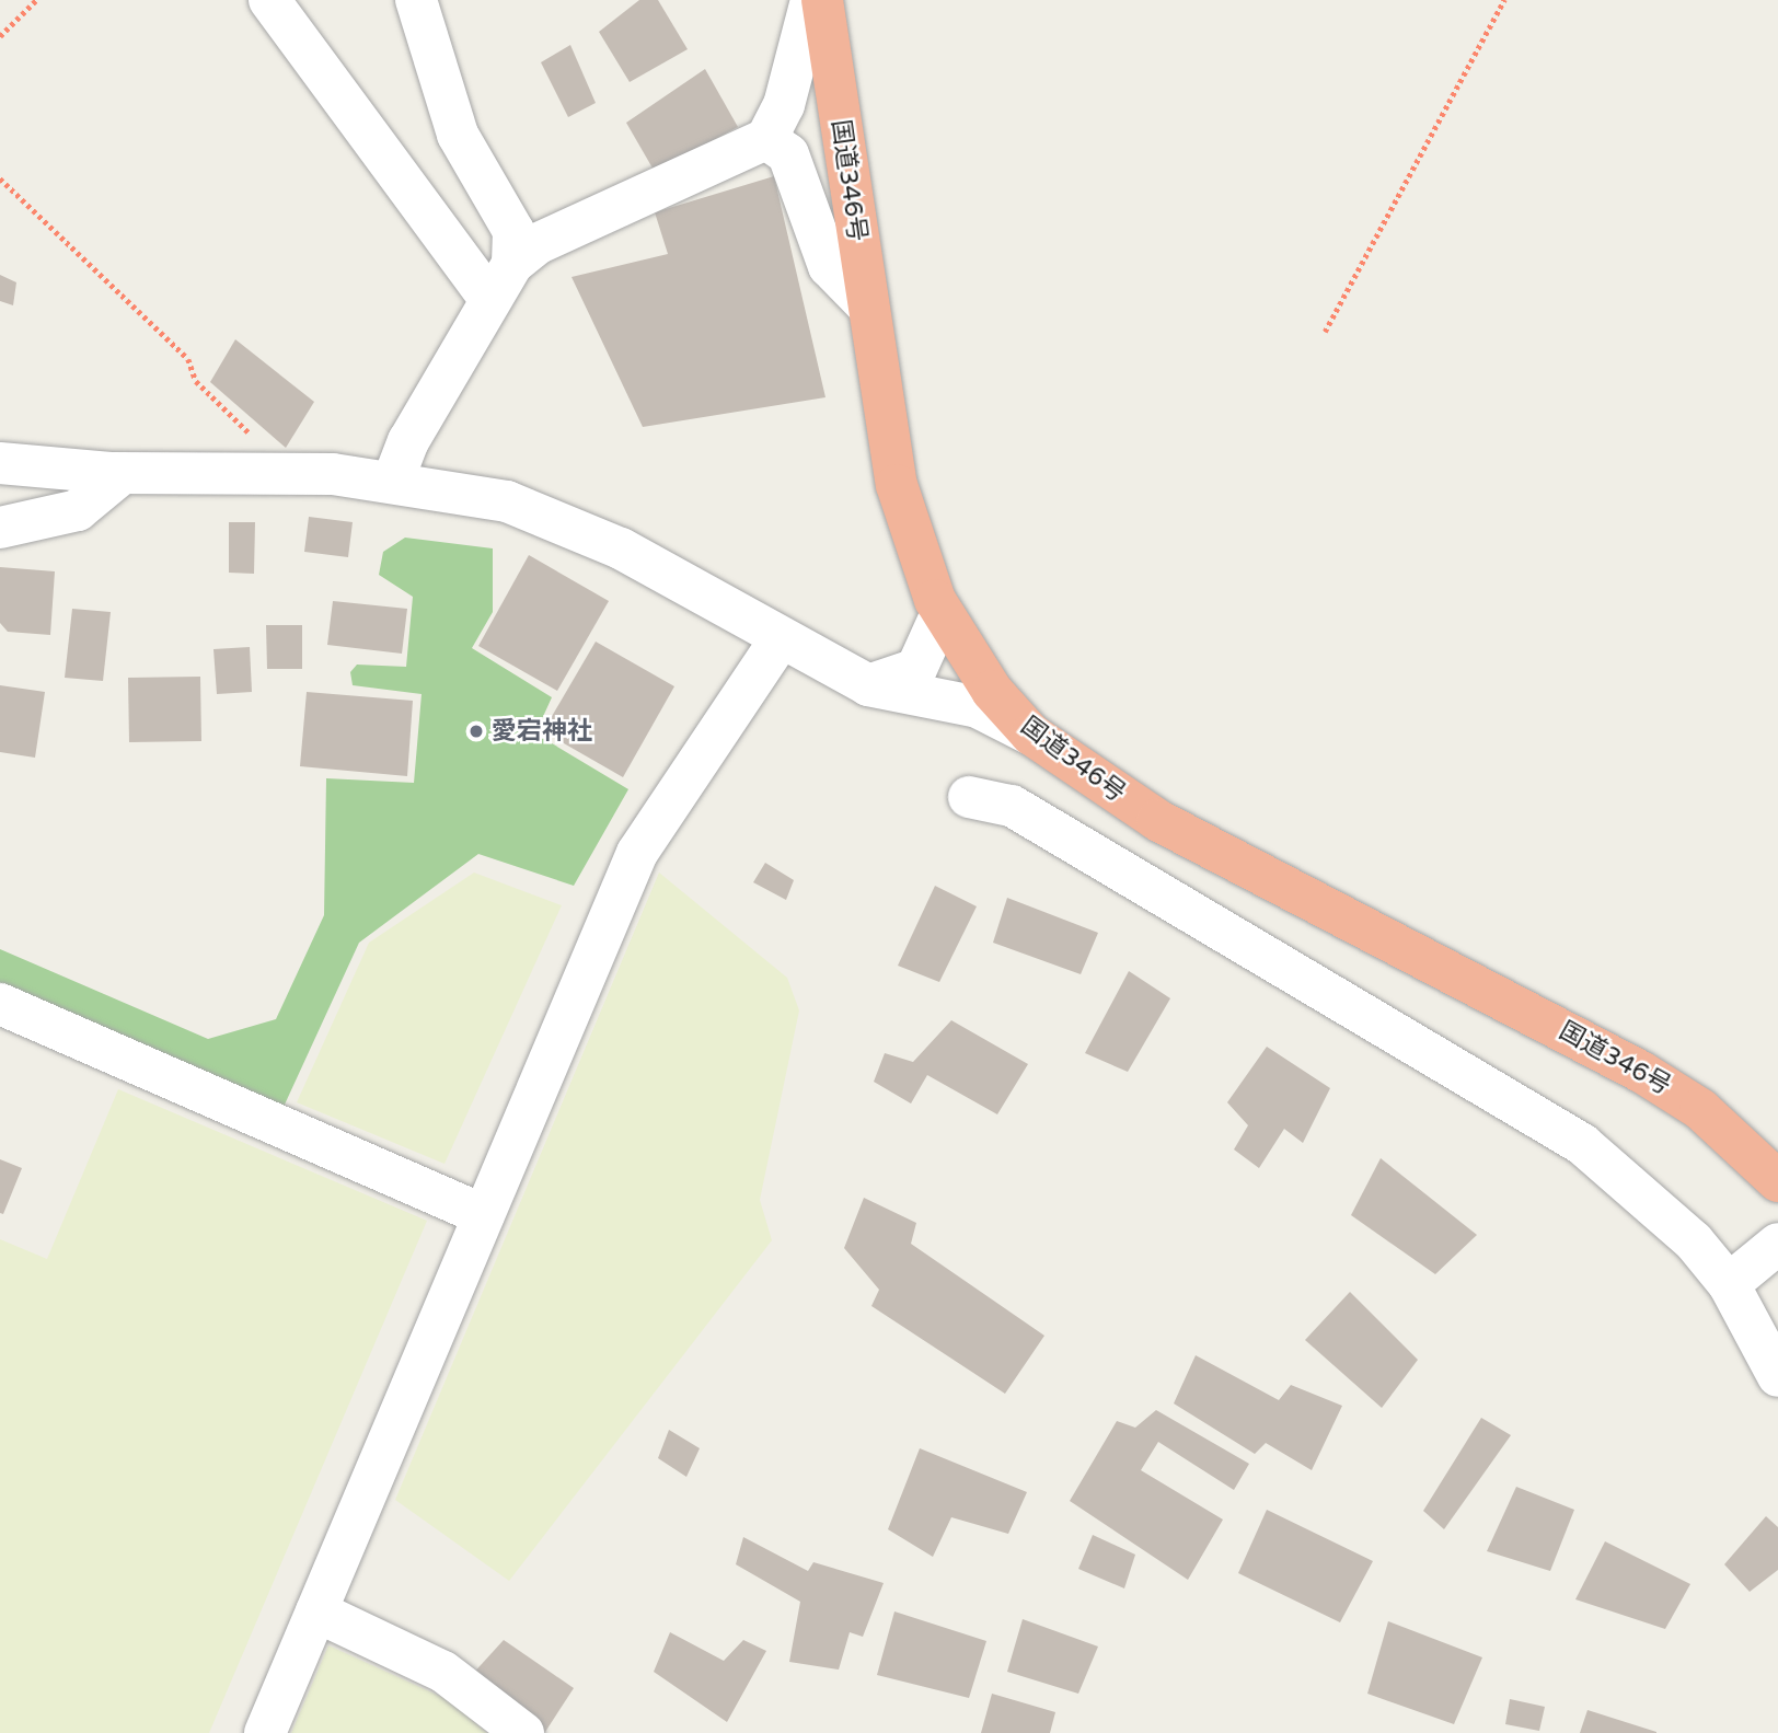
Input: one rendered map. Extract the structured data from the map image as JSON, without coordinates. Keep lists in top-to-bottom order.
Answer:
{
  "streets": {
    "highway": ["国道346号"]
  },
  "places": ["愛宕神社"]
}
